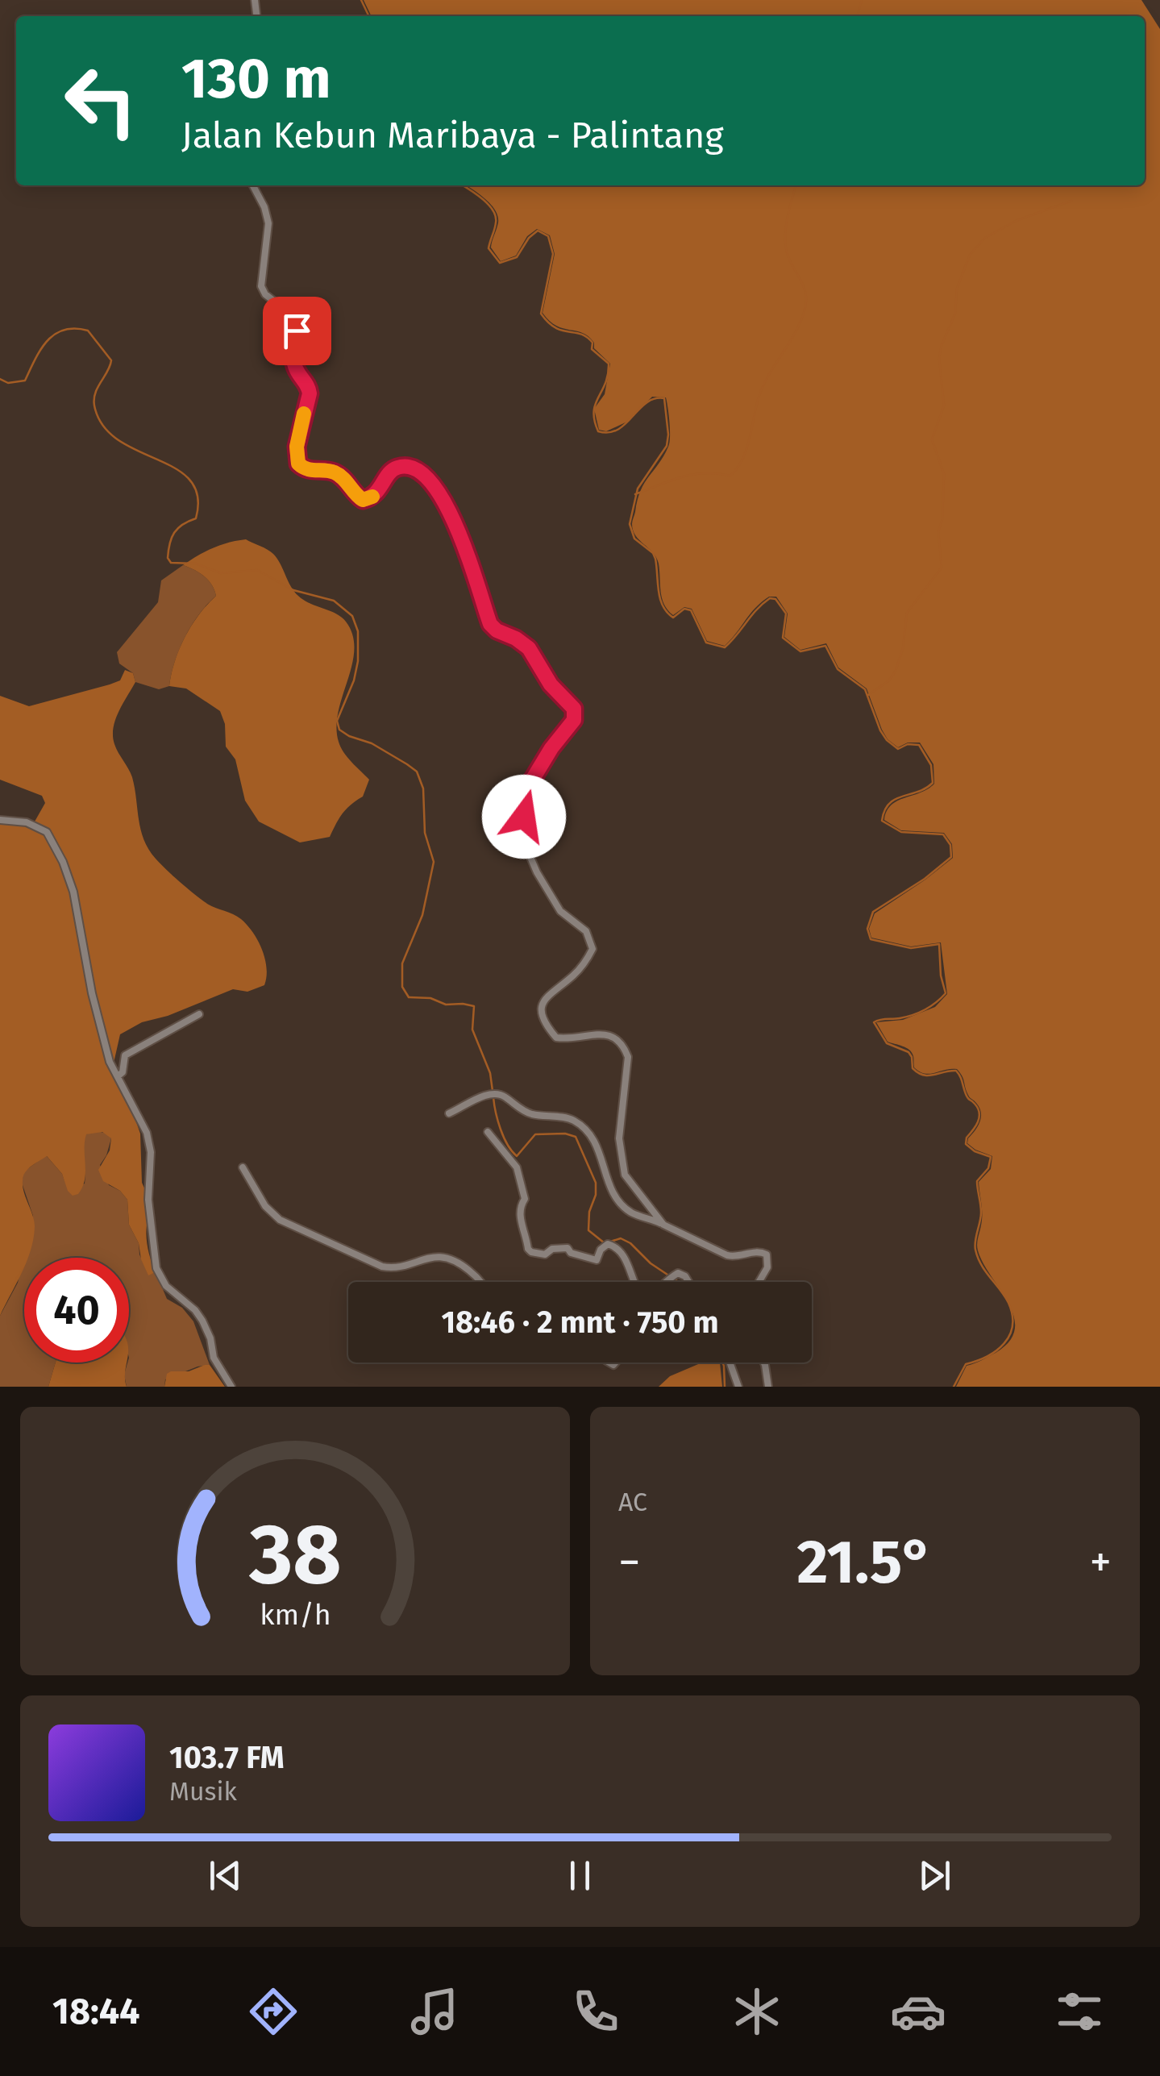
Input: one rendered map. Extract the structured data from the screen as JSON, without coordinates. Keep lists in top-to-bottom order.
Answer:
{
  "page": {
    "turn": ["130 m", "Jalan Kebun Maribaya - Palintang"],
    "limit": "40",
    "trip": "18:46 · 2 mnt · 750 m",
    "tile": "AC",
    "heat": ["−", "21.5°", "+"],
    "song": ["103.7 FM", "Musik"],
    "tabs": "18:44",
    "gauge": ["38", "km/h"]
  }
}
